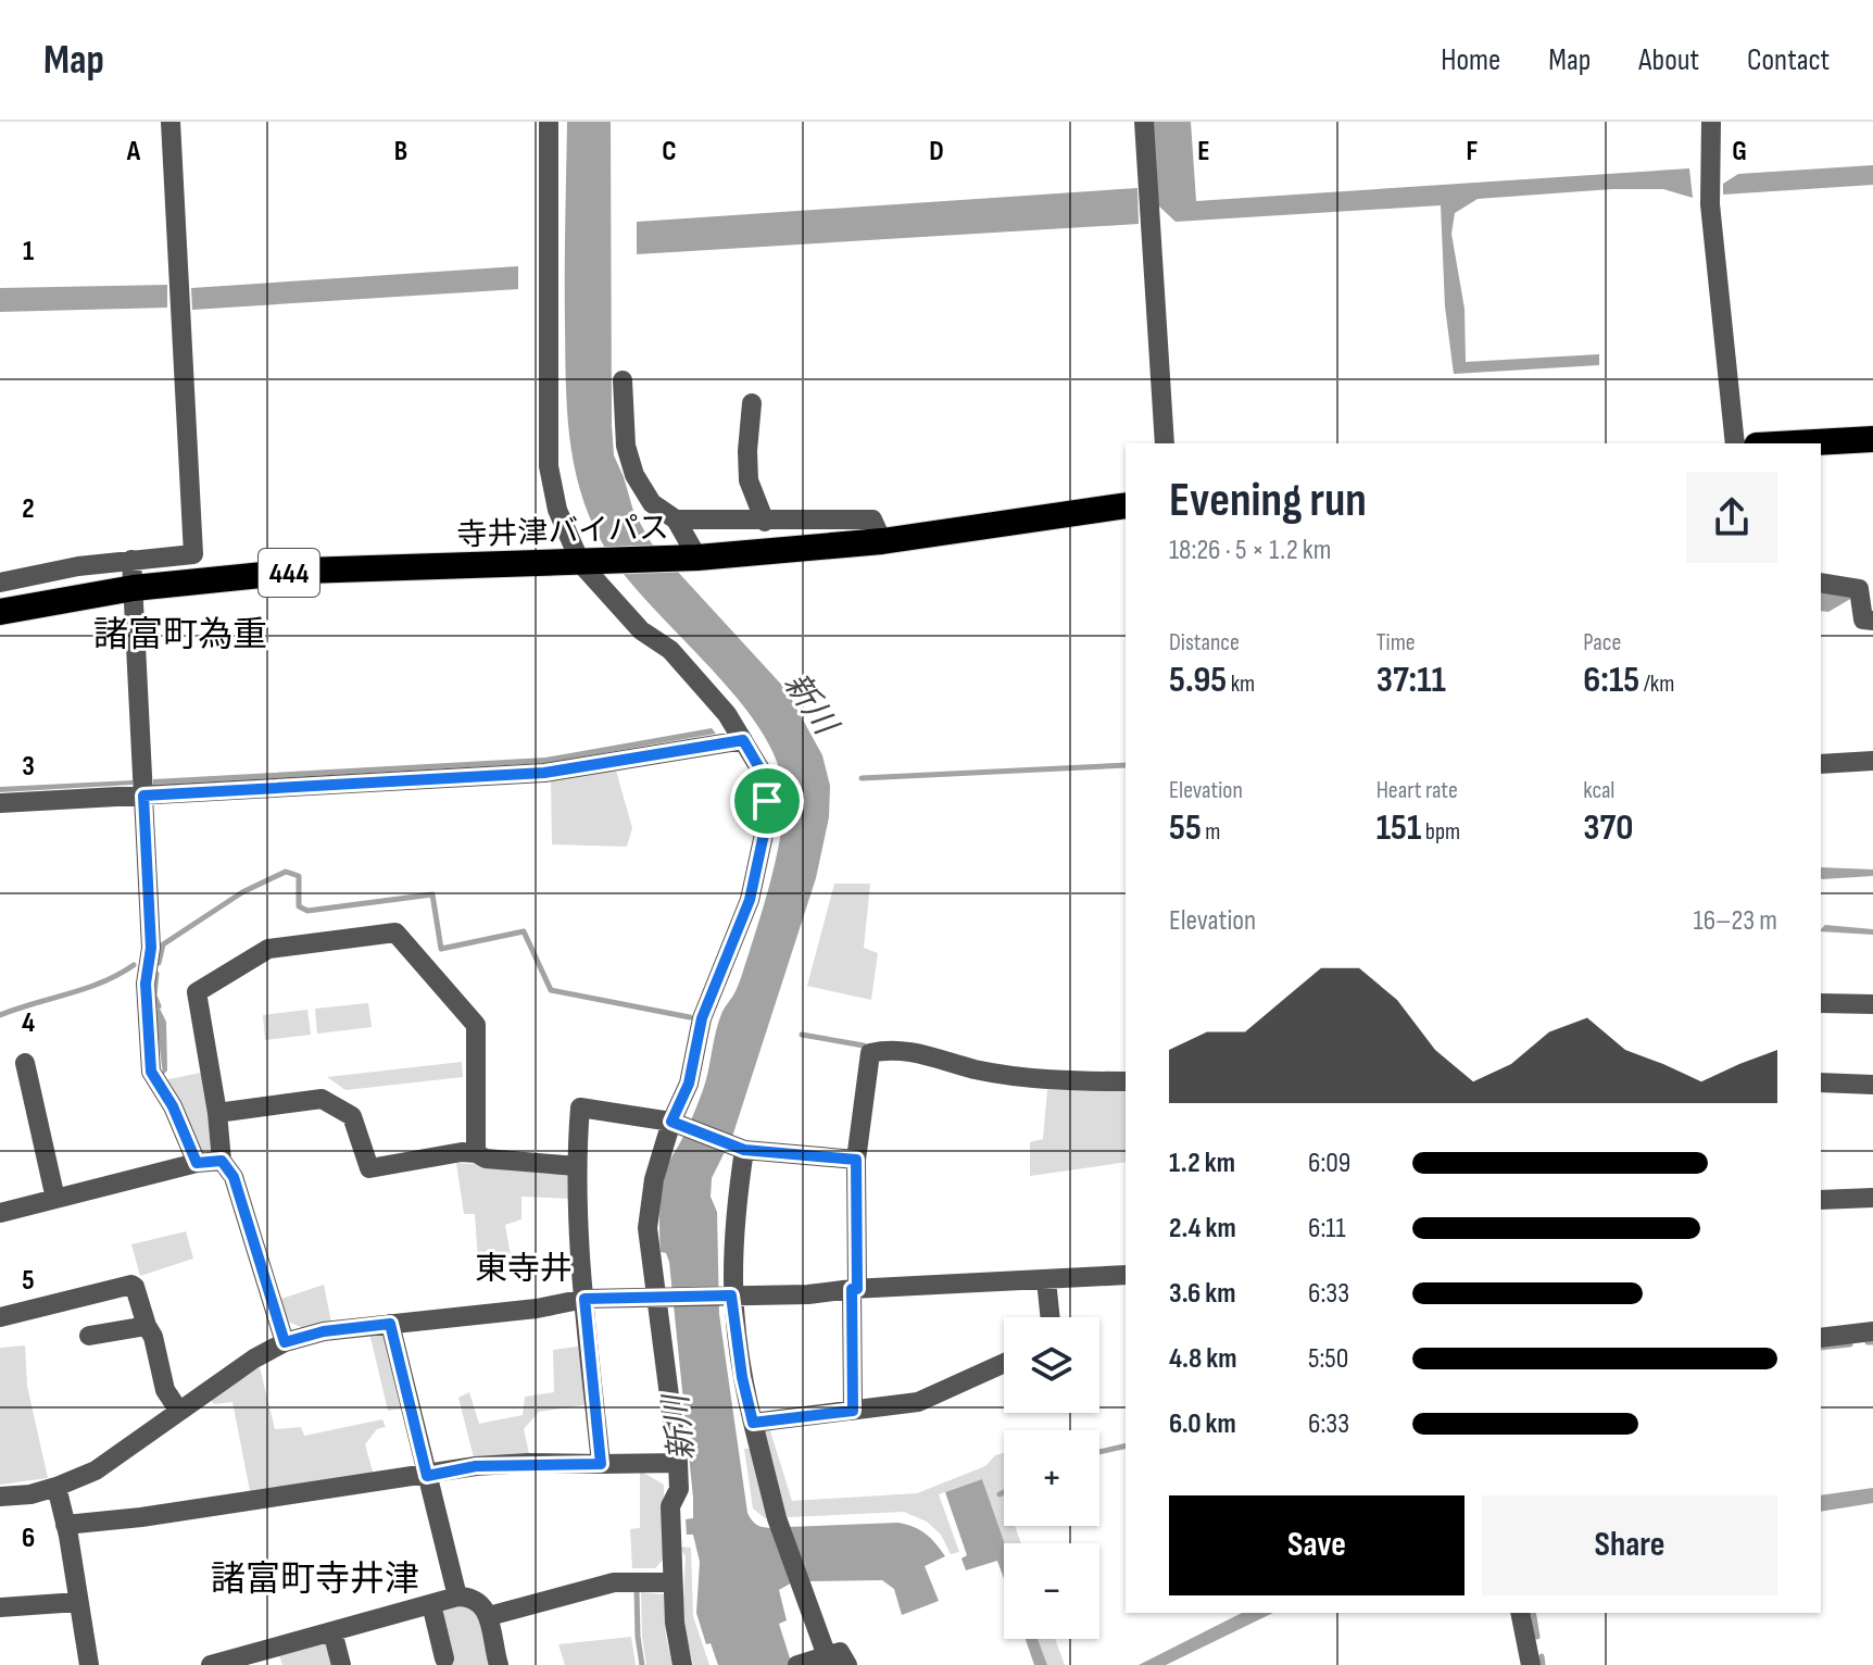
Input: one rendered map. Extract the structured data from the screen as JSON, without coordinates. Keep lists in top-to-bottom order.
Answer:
{
  "streets": {
    "highway": ["寺井津バイパス", "444"]
  },
  "districts": ["諸富町為重", "東寺井", "諸富町寺井津"],
  "water": ["新川"],
  "page": {
    "header": "Map",
    "nav": [
      "Home",
      "Map",
      "About",
      "Contact"
    ],
    "heading": ["Evening run", "18:26 · 5 × 1.2 km"],
    "stats": [
      ["Distance", "5.95 km"],
      ["Time", "37:11"],
      ["Pace", "6:15 /km"],
      ["Elevation", "55 m"],
      ["Heart rate", "151 bpm"],
      ["kcal", "370"]
    ],
    "chart": ["Elevation", "16–23 m"],
    "list": [
      {
        "name": "1.2 km",
        "note": "6:09"
      },
      {
        "name": "2.4 km",
        "note": "6:11"
      },
      {
        "name": "3.6 km",
        "note": "6:33"
      },
      {
        "name": "4.8 km",
        "note": "5:50"
      },
      {
        "name": "6.0 km",
        "note": "6:33"
      }
    ],
    "map_buttons": ["+", "−"],
    "buttons": ["Save", "Share"]
  },
  "grid": {
    "columns": [
      "A",
      "B",
      "C",
      "D",
      "E",
      "F",
      "G"
    ],
    "rows": [
      "1",
      "2",
      "3",
      "4",
      "5",
      "6"
    ]
  }
}
